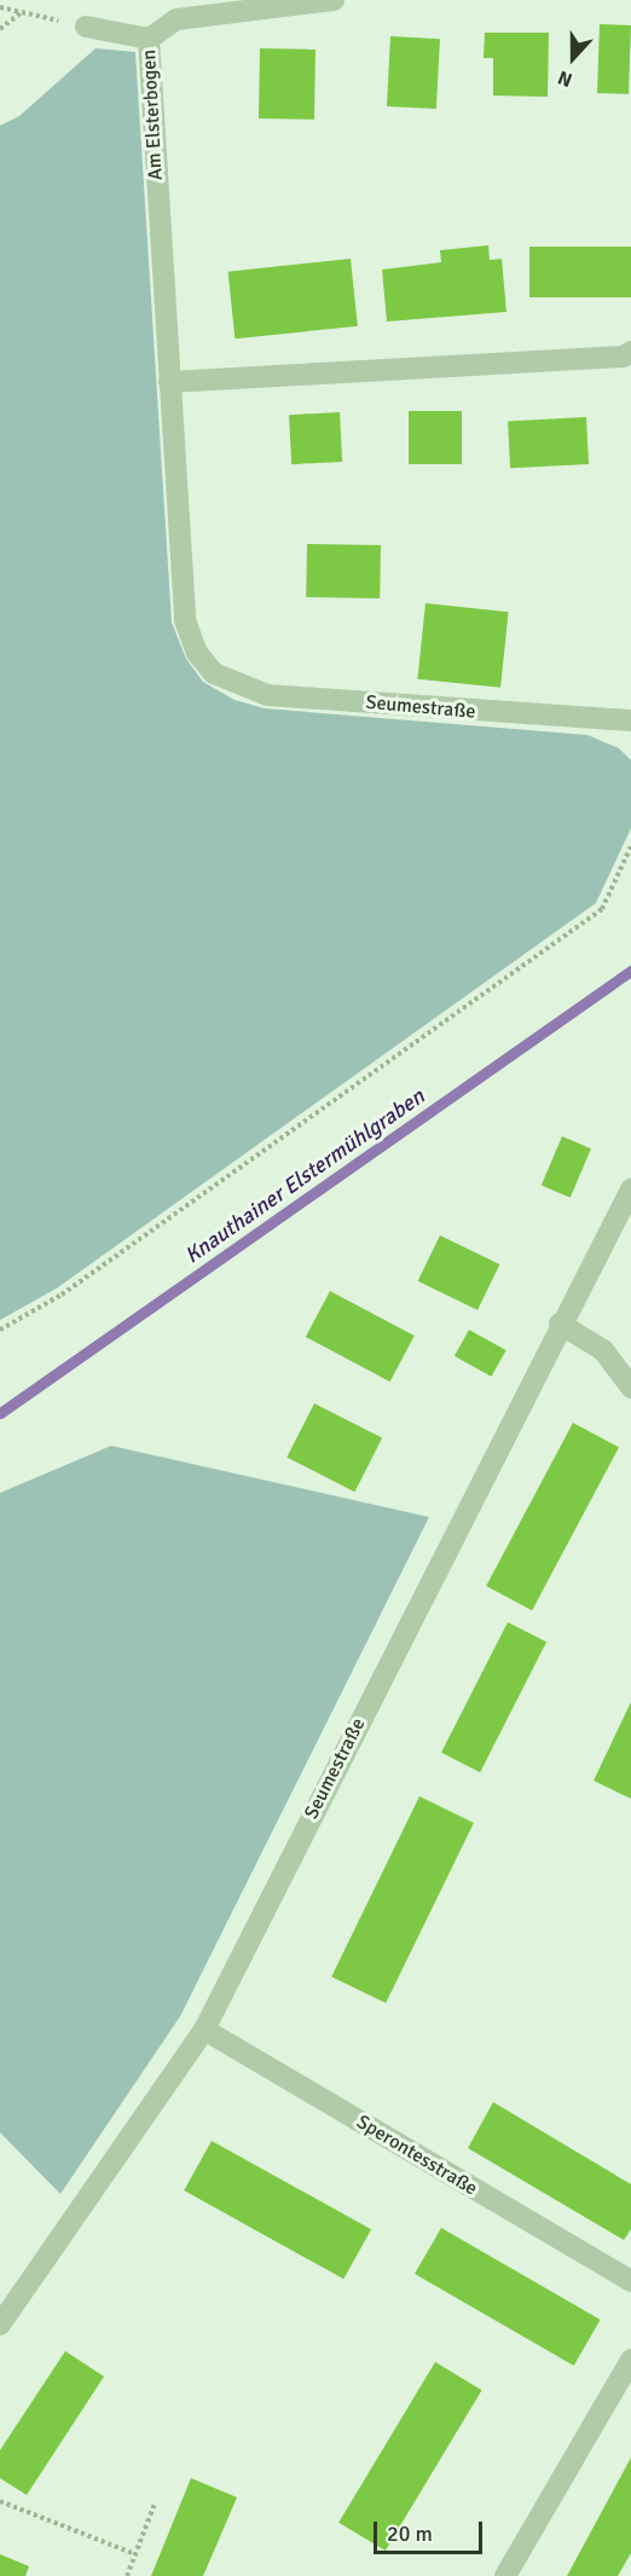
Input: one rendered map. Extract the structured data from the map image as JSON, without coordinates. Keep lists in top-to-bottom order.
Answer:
{
  "streets": {
    "street": ["Am Elsterbogen", "Seumestraße", "Sperontesstraße"]
  },
  "crossings": [
    ["Am Elsterbogen", "Seumestraße"],
    ["Seumestraße", "Sperontesstraße"]
  ],
  "water": ["Knauthainer Elstermühlgraben"],
  "scale_bar": "20 m",
  "north": "bottom"
}
